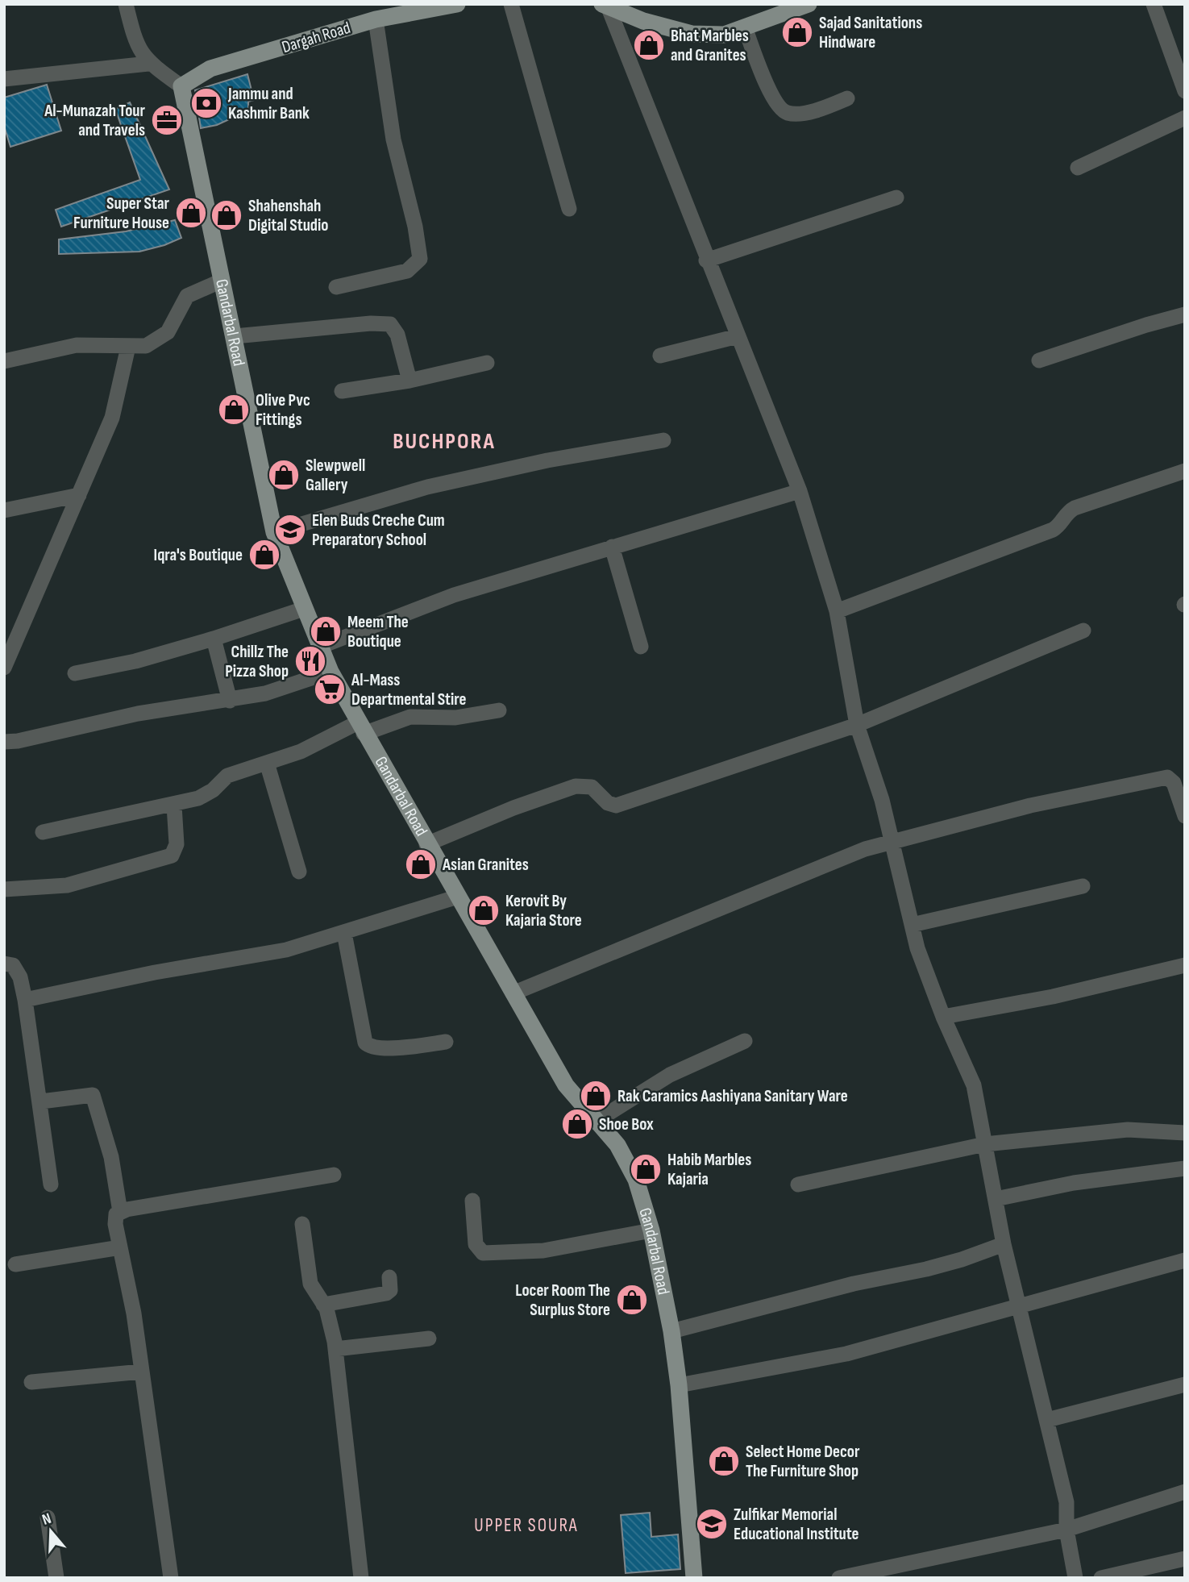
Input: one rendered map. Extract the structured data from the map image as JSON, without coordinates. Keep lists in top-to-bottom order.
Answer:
{
  "streets": {
    "main road": ["Dargah Road", "Gandarbal Road"]
  },
  "crossings": [
    ["Dargah Road", "Gandarbal Road"]
  ],
  "districts": ["BUCHPORA", "UPPER SOURA"],
  "places": {
    "shop": [
      "Sajad Sanitations Hindware",
      "Bhat Marbles and Granites",
      "Super Star Furniture House",
      "Shahenshah Digital Studio",
      "Olive Pvc Fittings",
      "Slewpwell Gallery",
      "Iqra's Boutique",
      "Meem The Boutique",
      "Asian Granites",
      "Kerovit By Kajaria Store",
      "Rak Caramics Aashiyana Sanitary Ware",
      "Shoe Box",
      "Habib Marbles Kajaria",
      "Locer Room The Surplus Store",
      "Select Home Decor The Furniture Shop"
    ],
    "bank": ["Jammu and Kashmir Bank"],
    "office": ["Al-Munazah Tour and Travels"],
    "school or university": ["Elen Buds Creche Cum Preparatory School", "Zulfikar Memorial Educational Institute"],
    "restaurant": ["Chillz The Pizza Shop"],
    "supermarket": ["Al-Mass Departmental Stire"]
  },
  "north": "top"
}
